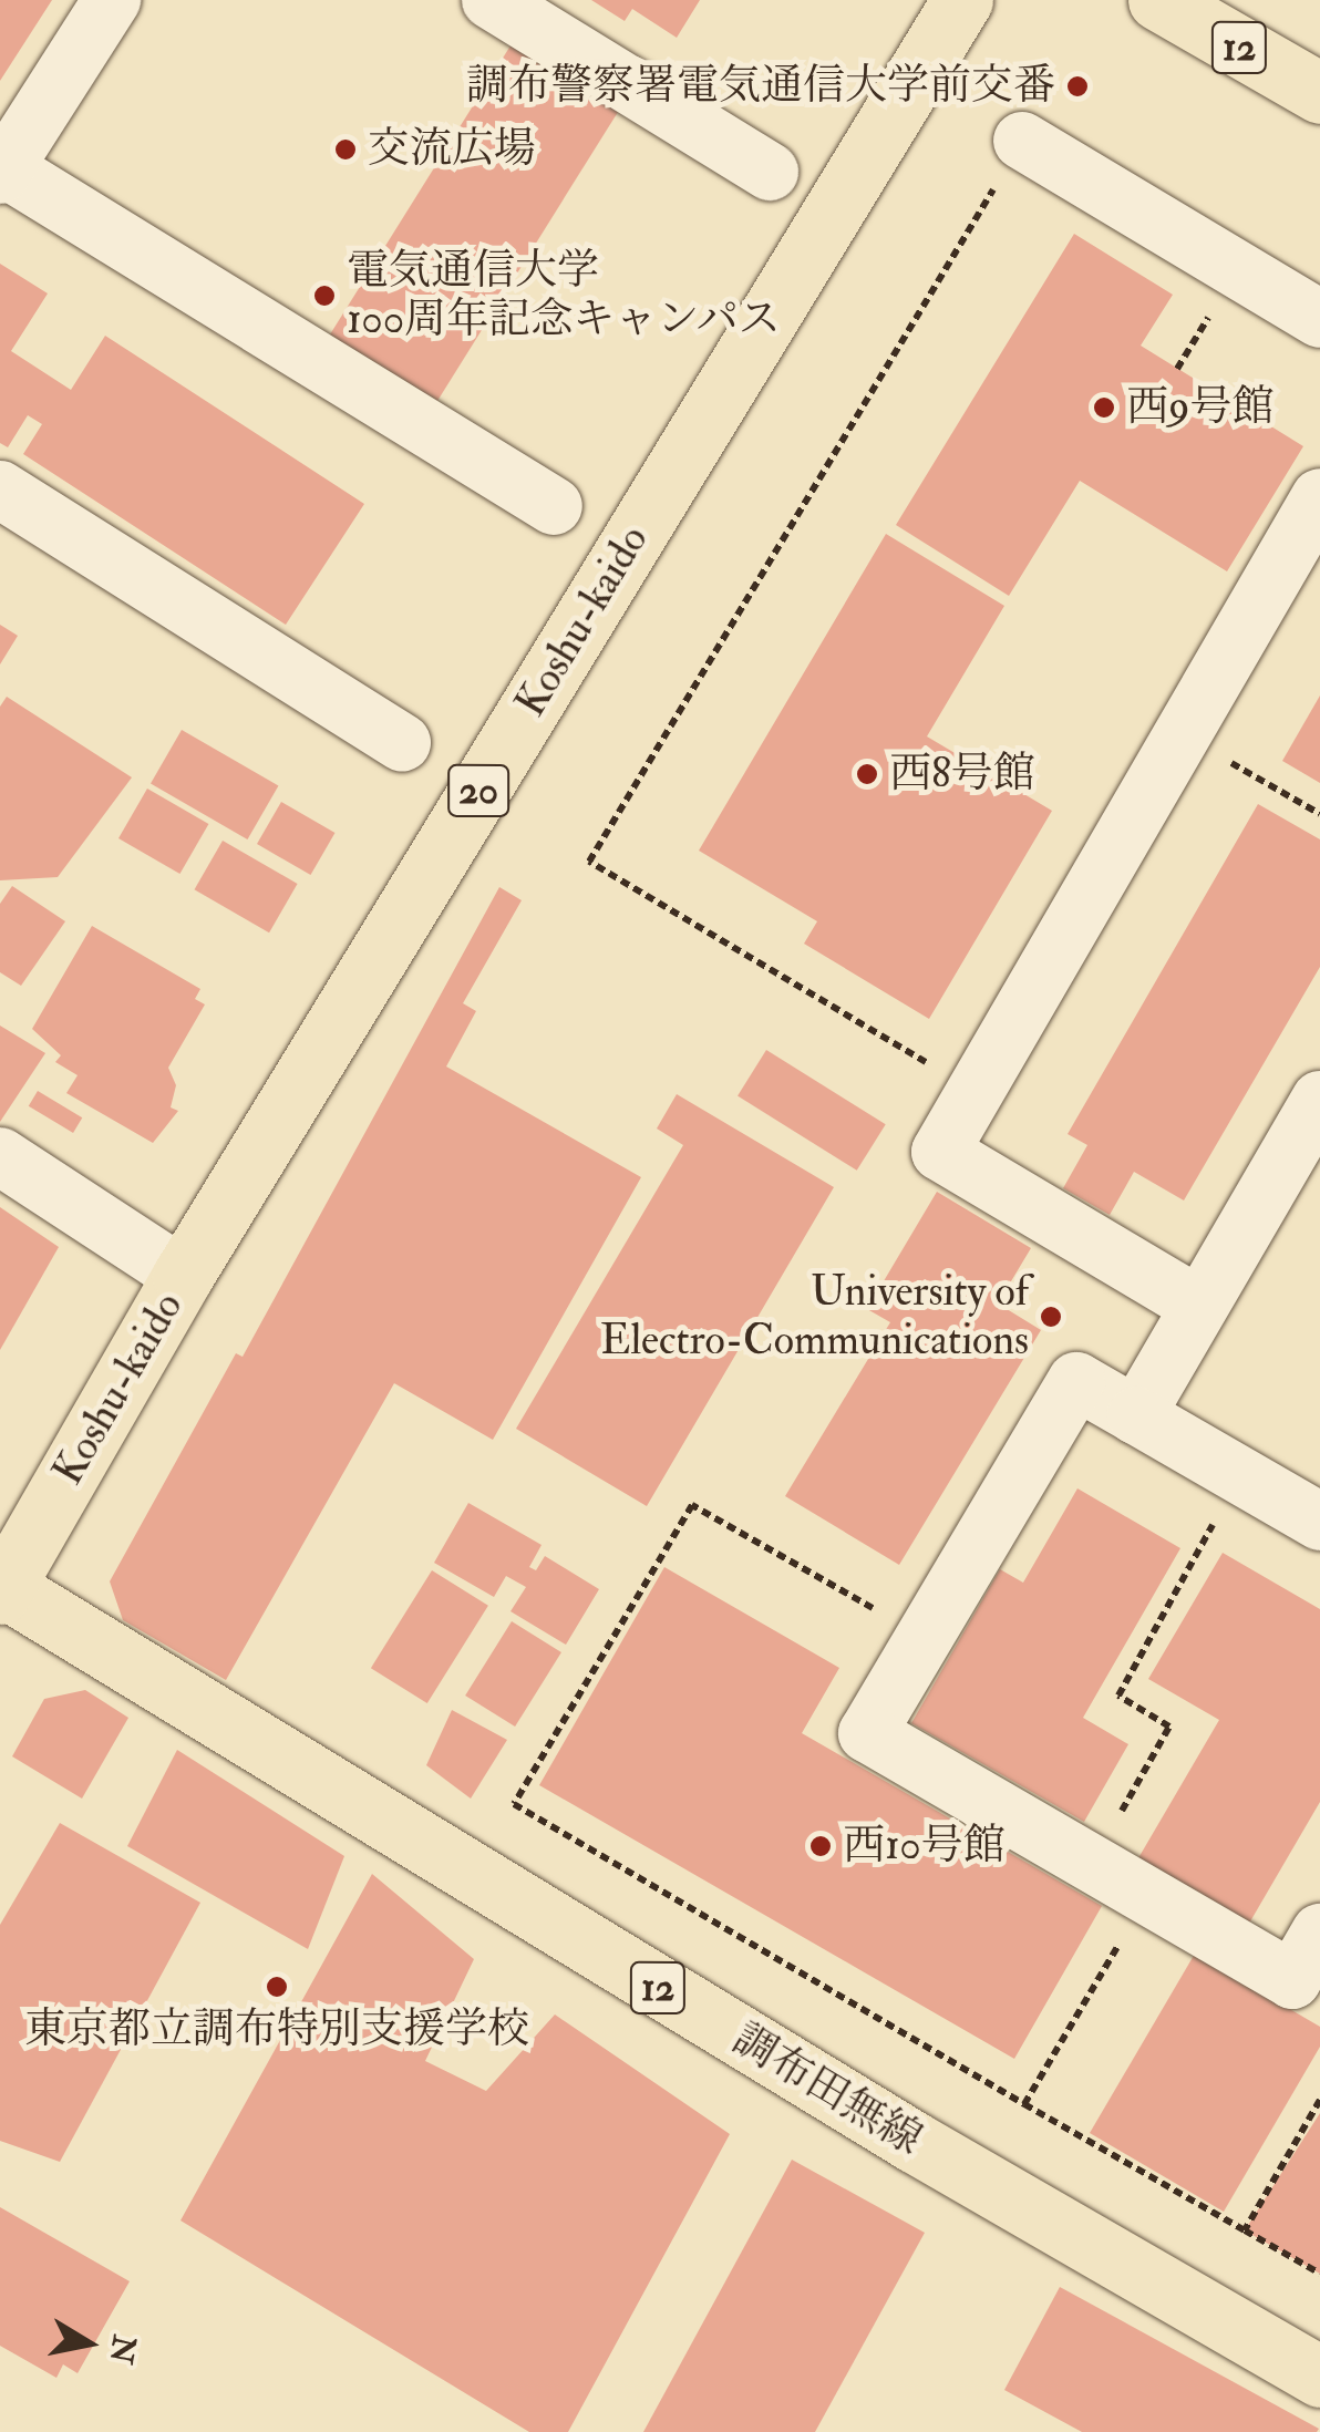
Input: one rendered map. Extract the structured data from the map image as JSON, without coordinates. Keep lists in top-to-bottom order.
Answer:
{
  "streets": {
    "main road": [
      "12",
      "Koshu-kaido",
      "20",
      "調布田無線"
    ]
  },
  "crossings": [
    ["Koshu-kaido", "調布田無線"]
  ],
  "places": [
    "調布警察署電気通信大学前交番",
    "交流広場",
    "電気通信大学 100周年記念キャンパス",
    "西9号館",
    "西8号館",
    "University of Electro-Communications",
    "西10号館",
    "東京都立調布特別支援学校"
  ],
  "north": "right"
}
